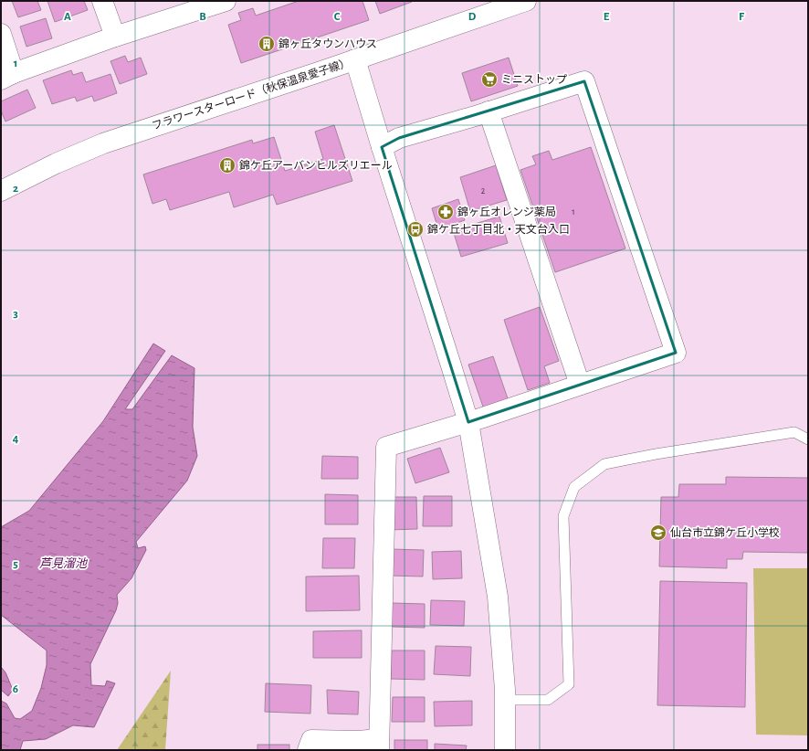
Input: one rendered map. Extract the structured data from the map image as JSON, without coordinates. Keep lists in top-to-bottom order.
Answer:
{
  "streets": {
    "street": ["フラワースターロード（秋保温泉愛子線）"]
  },
  "water": ["芦見溜池"],
  "places": {
    "building": ["錦ヶ丘タウンハウス", "錦ケ丘アーバンヒルズリエール"],
    "supermarket": ["ミニストップ"],
    "pharmacy": ["錦ヶ丘オレンジ薬局"],
    "bus stop": ["錦ケ丘七丁目北・天文台入口"],
    "school or university": ["仙台市立錦ケ丘小学校"]
  },
  "house_numbers": ["2", "1"],
  "grid": {
    "columns": [
      "A",
      "B",
      "C",
      "D",
      "E",
      "F"
    ],
    "rows": [
      "1",
      "2",
      "3",
      "4",
      "5",
      "6"
    ]
  }
}
